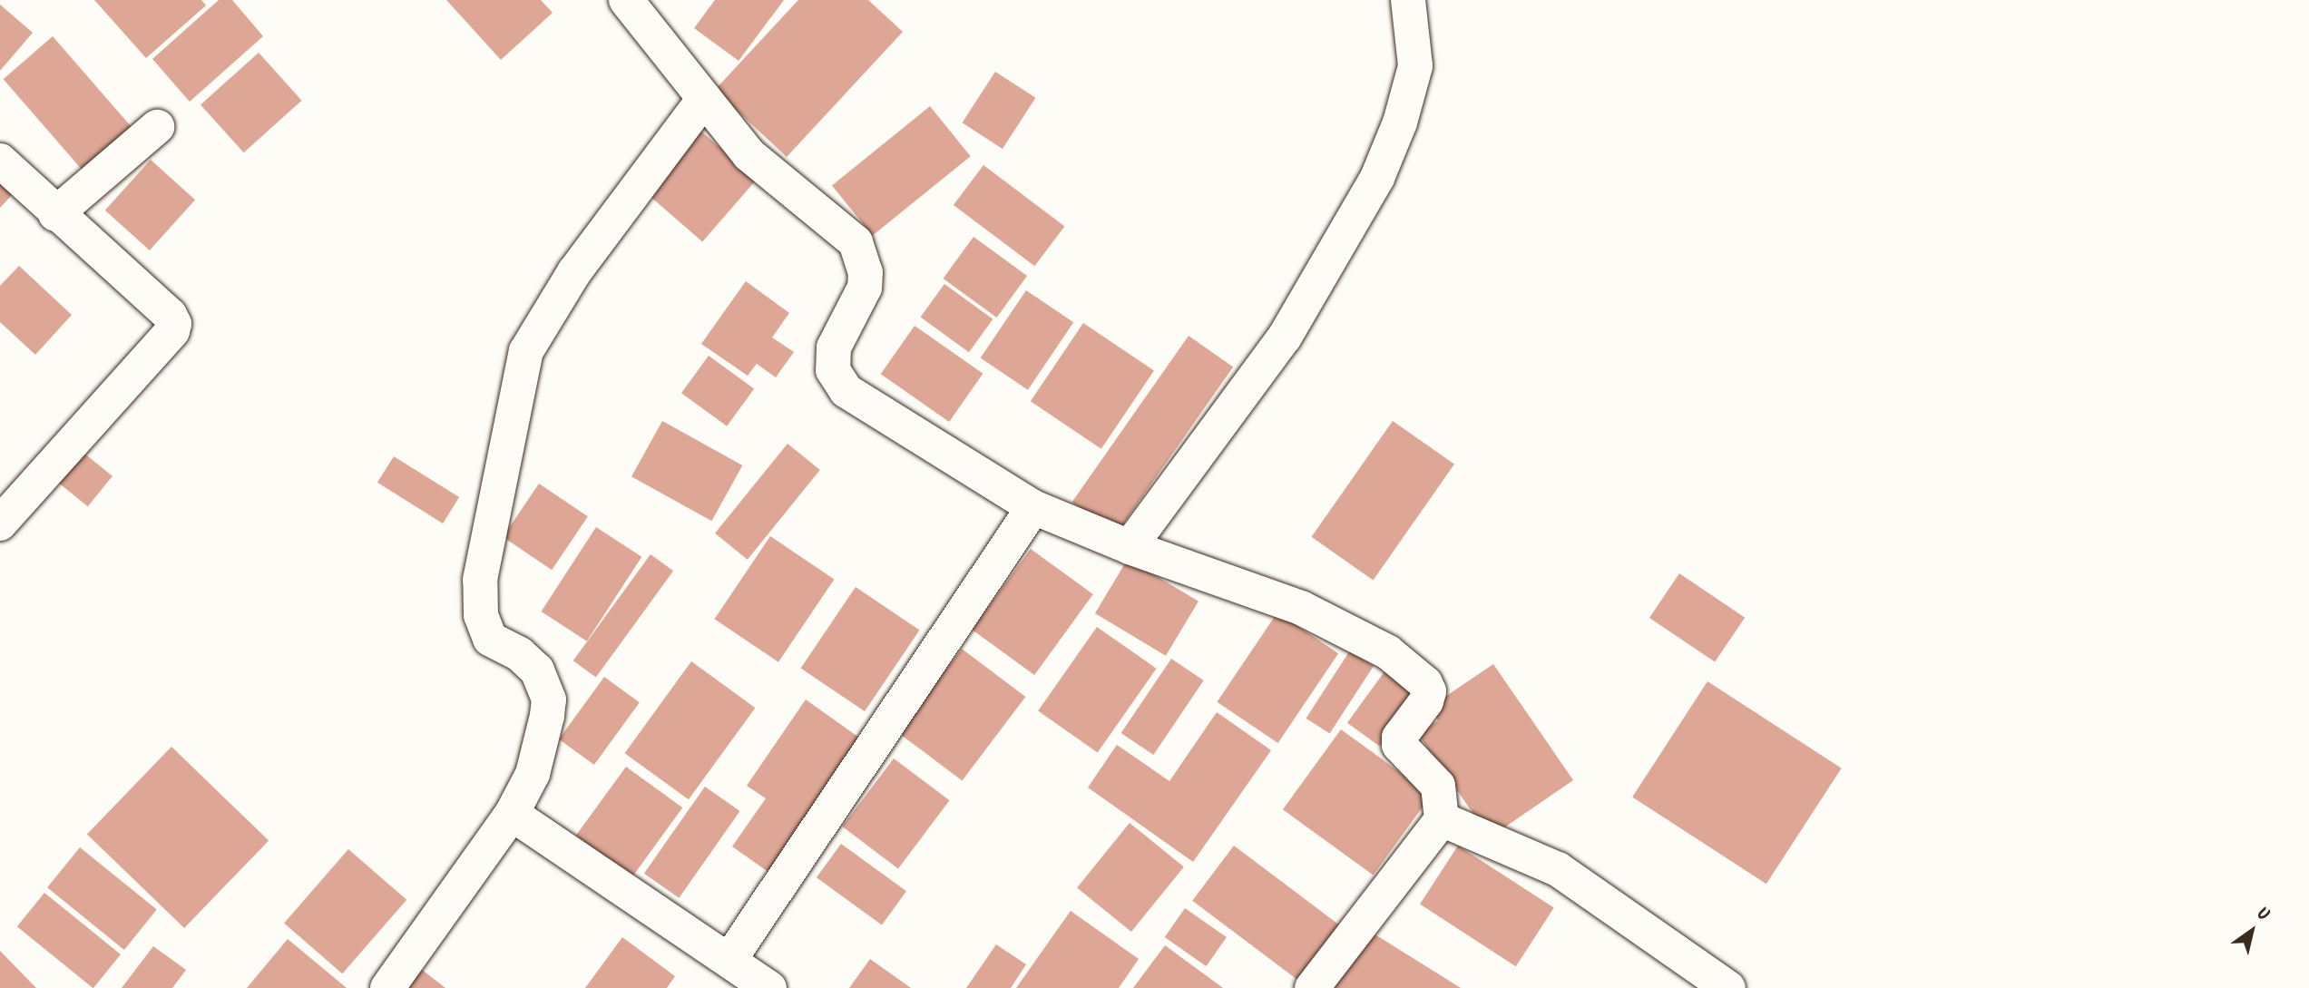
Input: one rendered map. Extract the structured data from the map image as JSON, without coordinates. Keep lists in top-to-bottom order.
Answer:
{
  "north": "top right"
}
